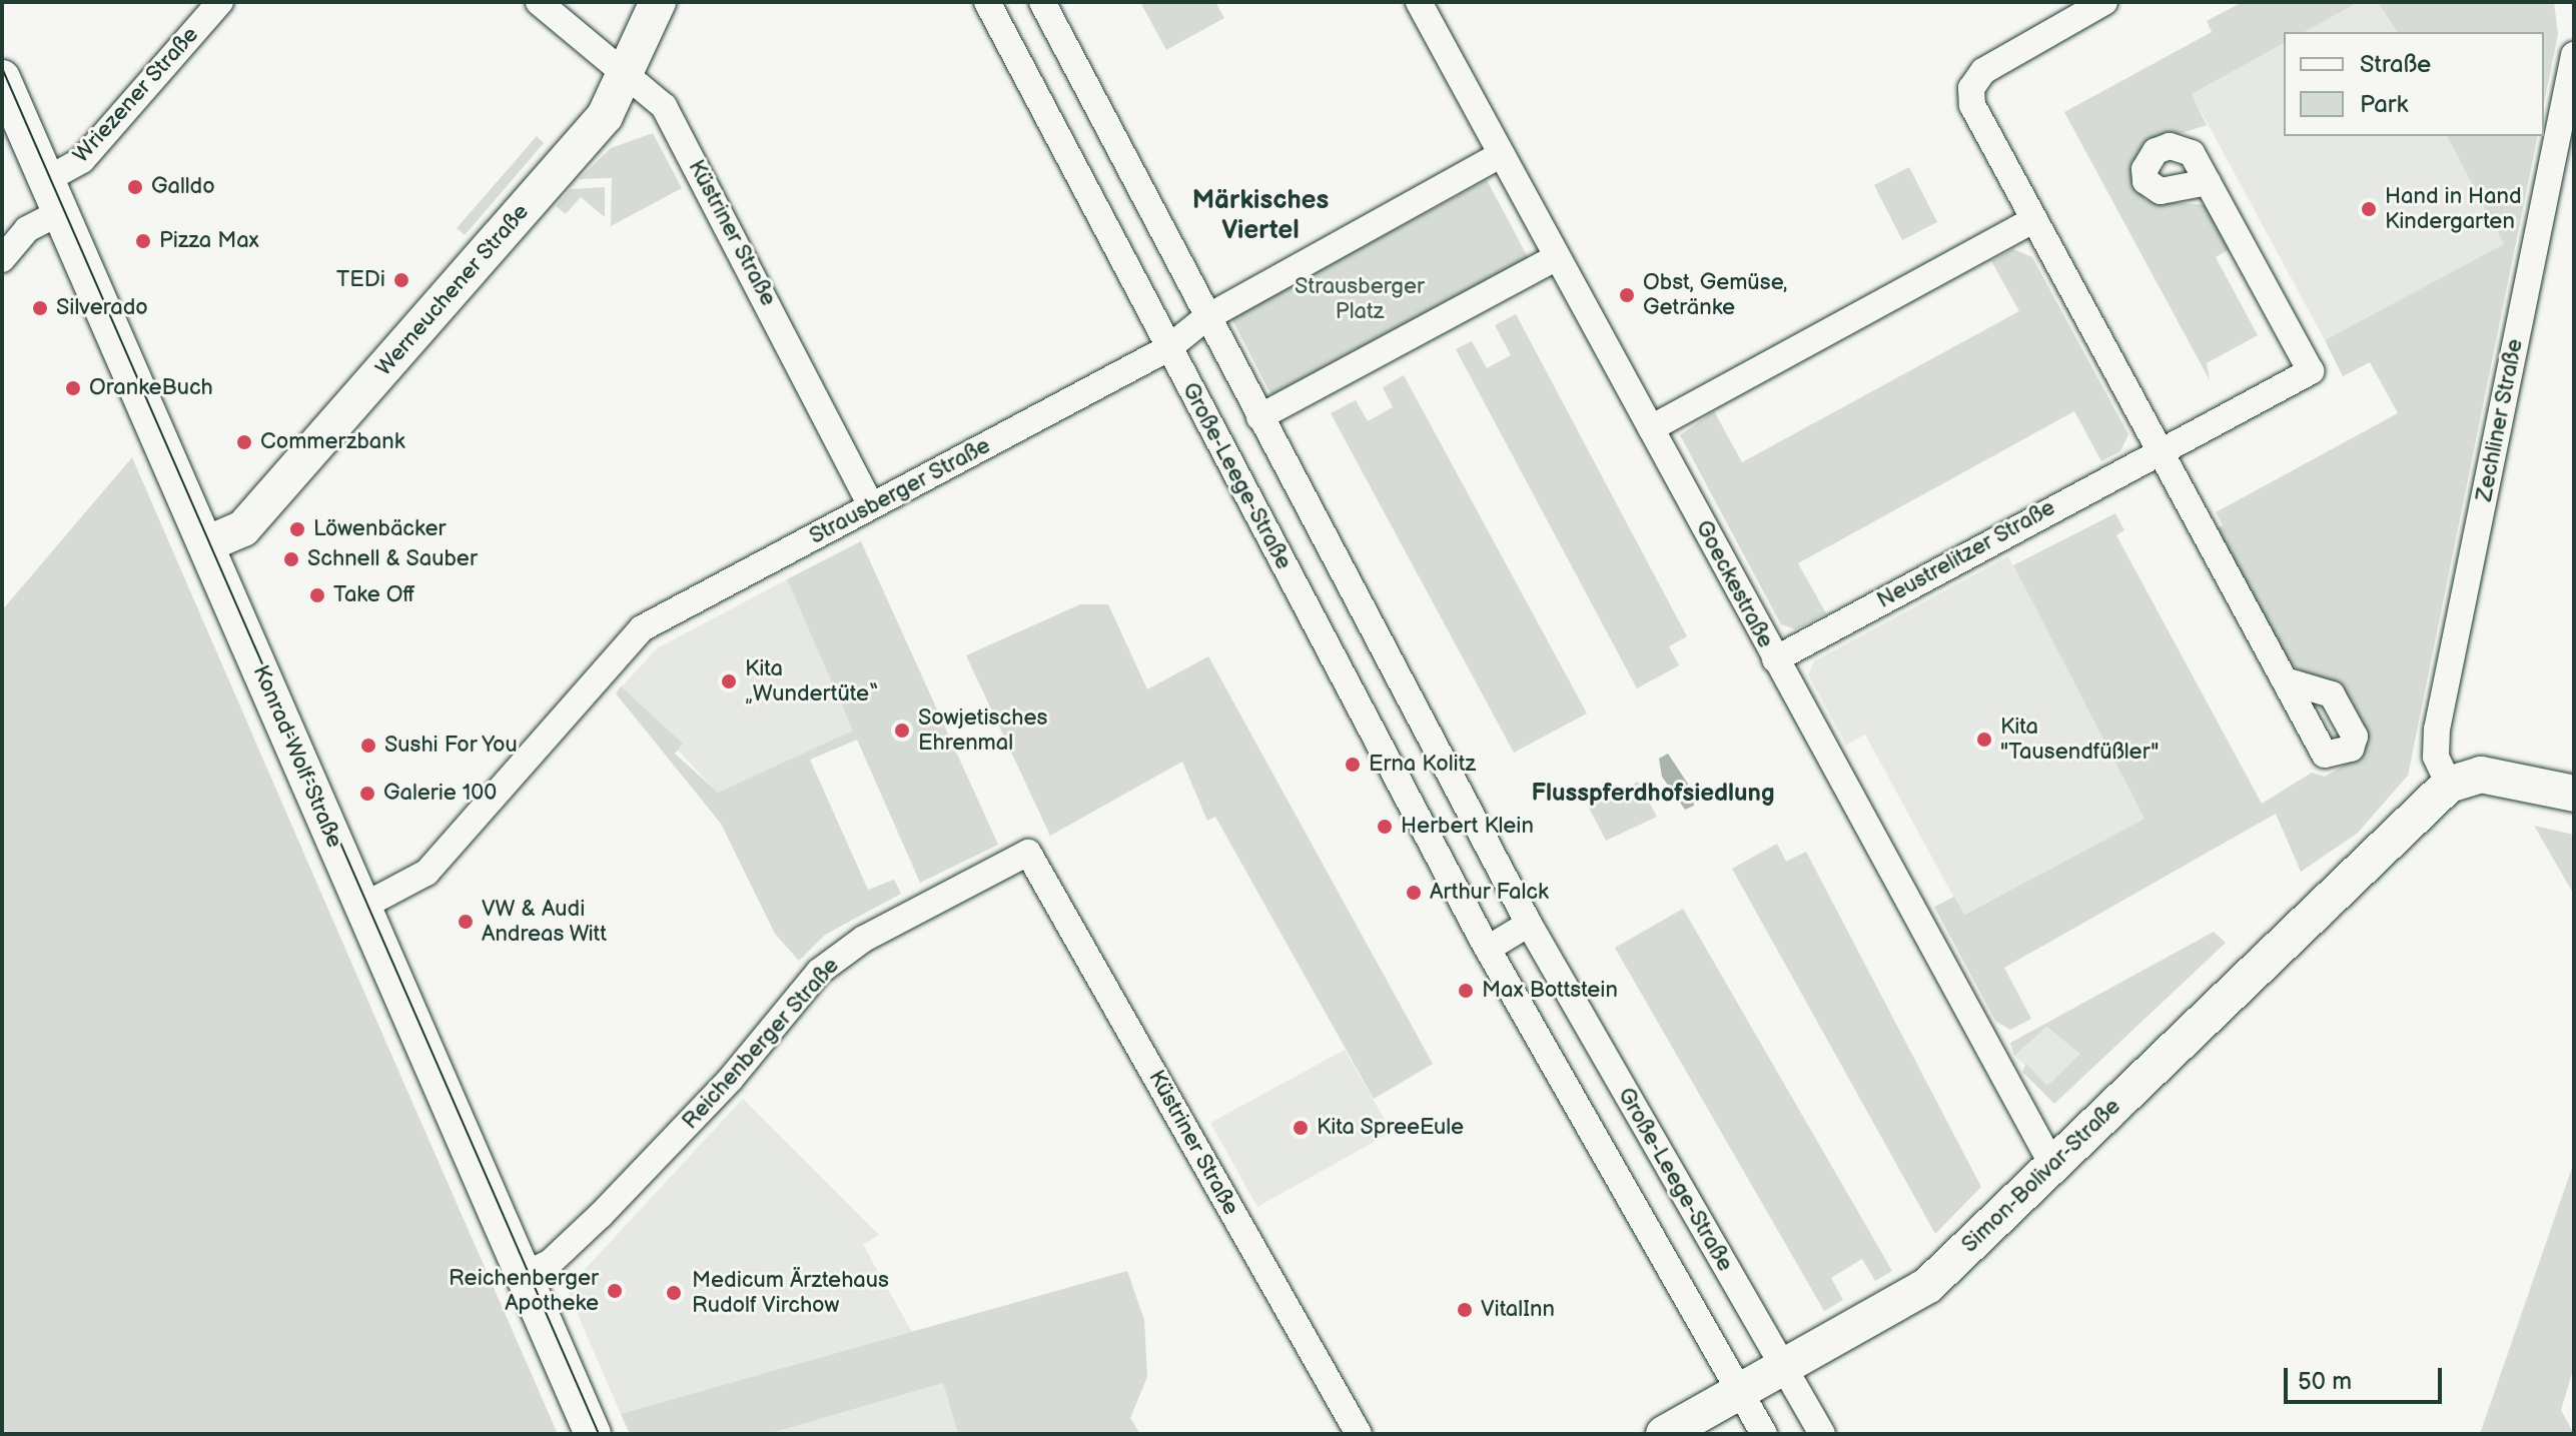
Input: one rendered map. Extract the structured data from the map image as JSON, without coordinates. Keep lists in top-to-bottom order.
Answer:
{
  "streets": {
    "street": [
      "Wriezener Straße",
      "Küstriner Straße",
      "Werneuchener Straße",
      "Zechliner Straße",
      "Große-Leege-Straße",
      "Strausberger Straße",
      "Neustrelitzer Straße",
      "Goeckestraße",
      "Konrad-Wolf-Straße",
      "Reichenberger Straße",
      "Simon-Bolivar-Straße"
    ]
  },
  "crossings": [
    ["Wriezener Straße", "Konrad-Wolf-Straße"],
    ["Küstriner Straße", "Werneuchener Straße"],
    ["Küstriner Straße", "Strausberger Straße"],
    ["Küstriner Straße", "Reichenberger Straße"],
    ["Werneuchener Straße", "Konrad-Wolf-Straße"],
    ["Zechliner Straße", "Simon-Bolivar-Straße"],
    ["Große-Leege-Straße", "Strausberger Straße"],
    ["Große-Leege-Straße", "Simon-Bolivar-Straße"],
    ["Strausberger Straße", "Goeckestraße"],
    ["Strausberger Straße", "Konrad-Wolf-Straße"],
    ["Neustrelitzer Straße", "Goeckestraße"],
    ["Goeckestraße", "Simon-Bolivar-Straße"],
    ["Konrad-Wolf-Straße", "Reichenberger Straße"]
  ],
  "districts": ["Märkisches Viertel", "Flusspferdhofsiedlung"],
  "parks": ["Strausberger Platz"],
  "places": [
    "Galldo",
    "Hand in Hand Kindergarten",
    "Pizza Max",
    "TEDi",
    "Obst, Gemüse, Getränke",
    "Silverado",
    "OrankeBuch",
    "Commerzbank",
    "Löwenbäcker",
    "Schnell & Sauber",
    "Take Off",
    "Kita „Wundertüte“",
    "Sowjetisches Ehrenmal",
    "Kita \"Tausendfüßler\"",
    "Sushi For You",
    "Erna Kolitz",
    "Galerie 100",
    "Herbert Klein",
    "Arthur Falck",
    "VW & Audi Andreas Witt",
    "Max Bottstein",
    "Kita SpreeEule",
    "Reichenberger Apotheke",
    "Medicum Ärztehaus Rudolf Virchow",
    "VitalInn"
  ],
  "legend": ["Straße", "Park"],
  "scale_bar": "50 m"
}
